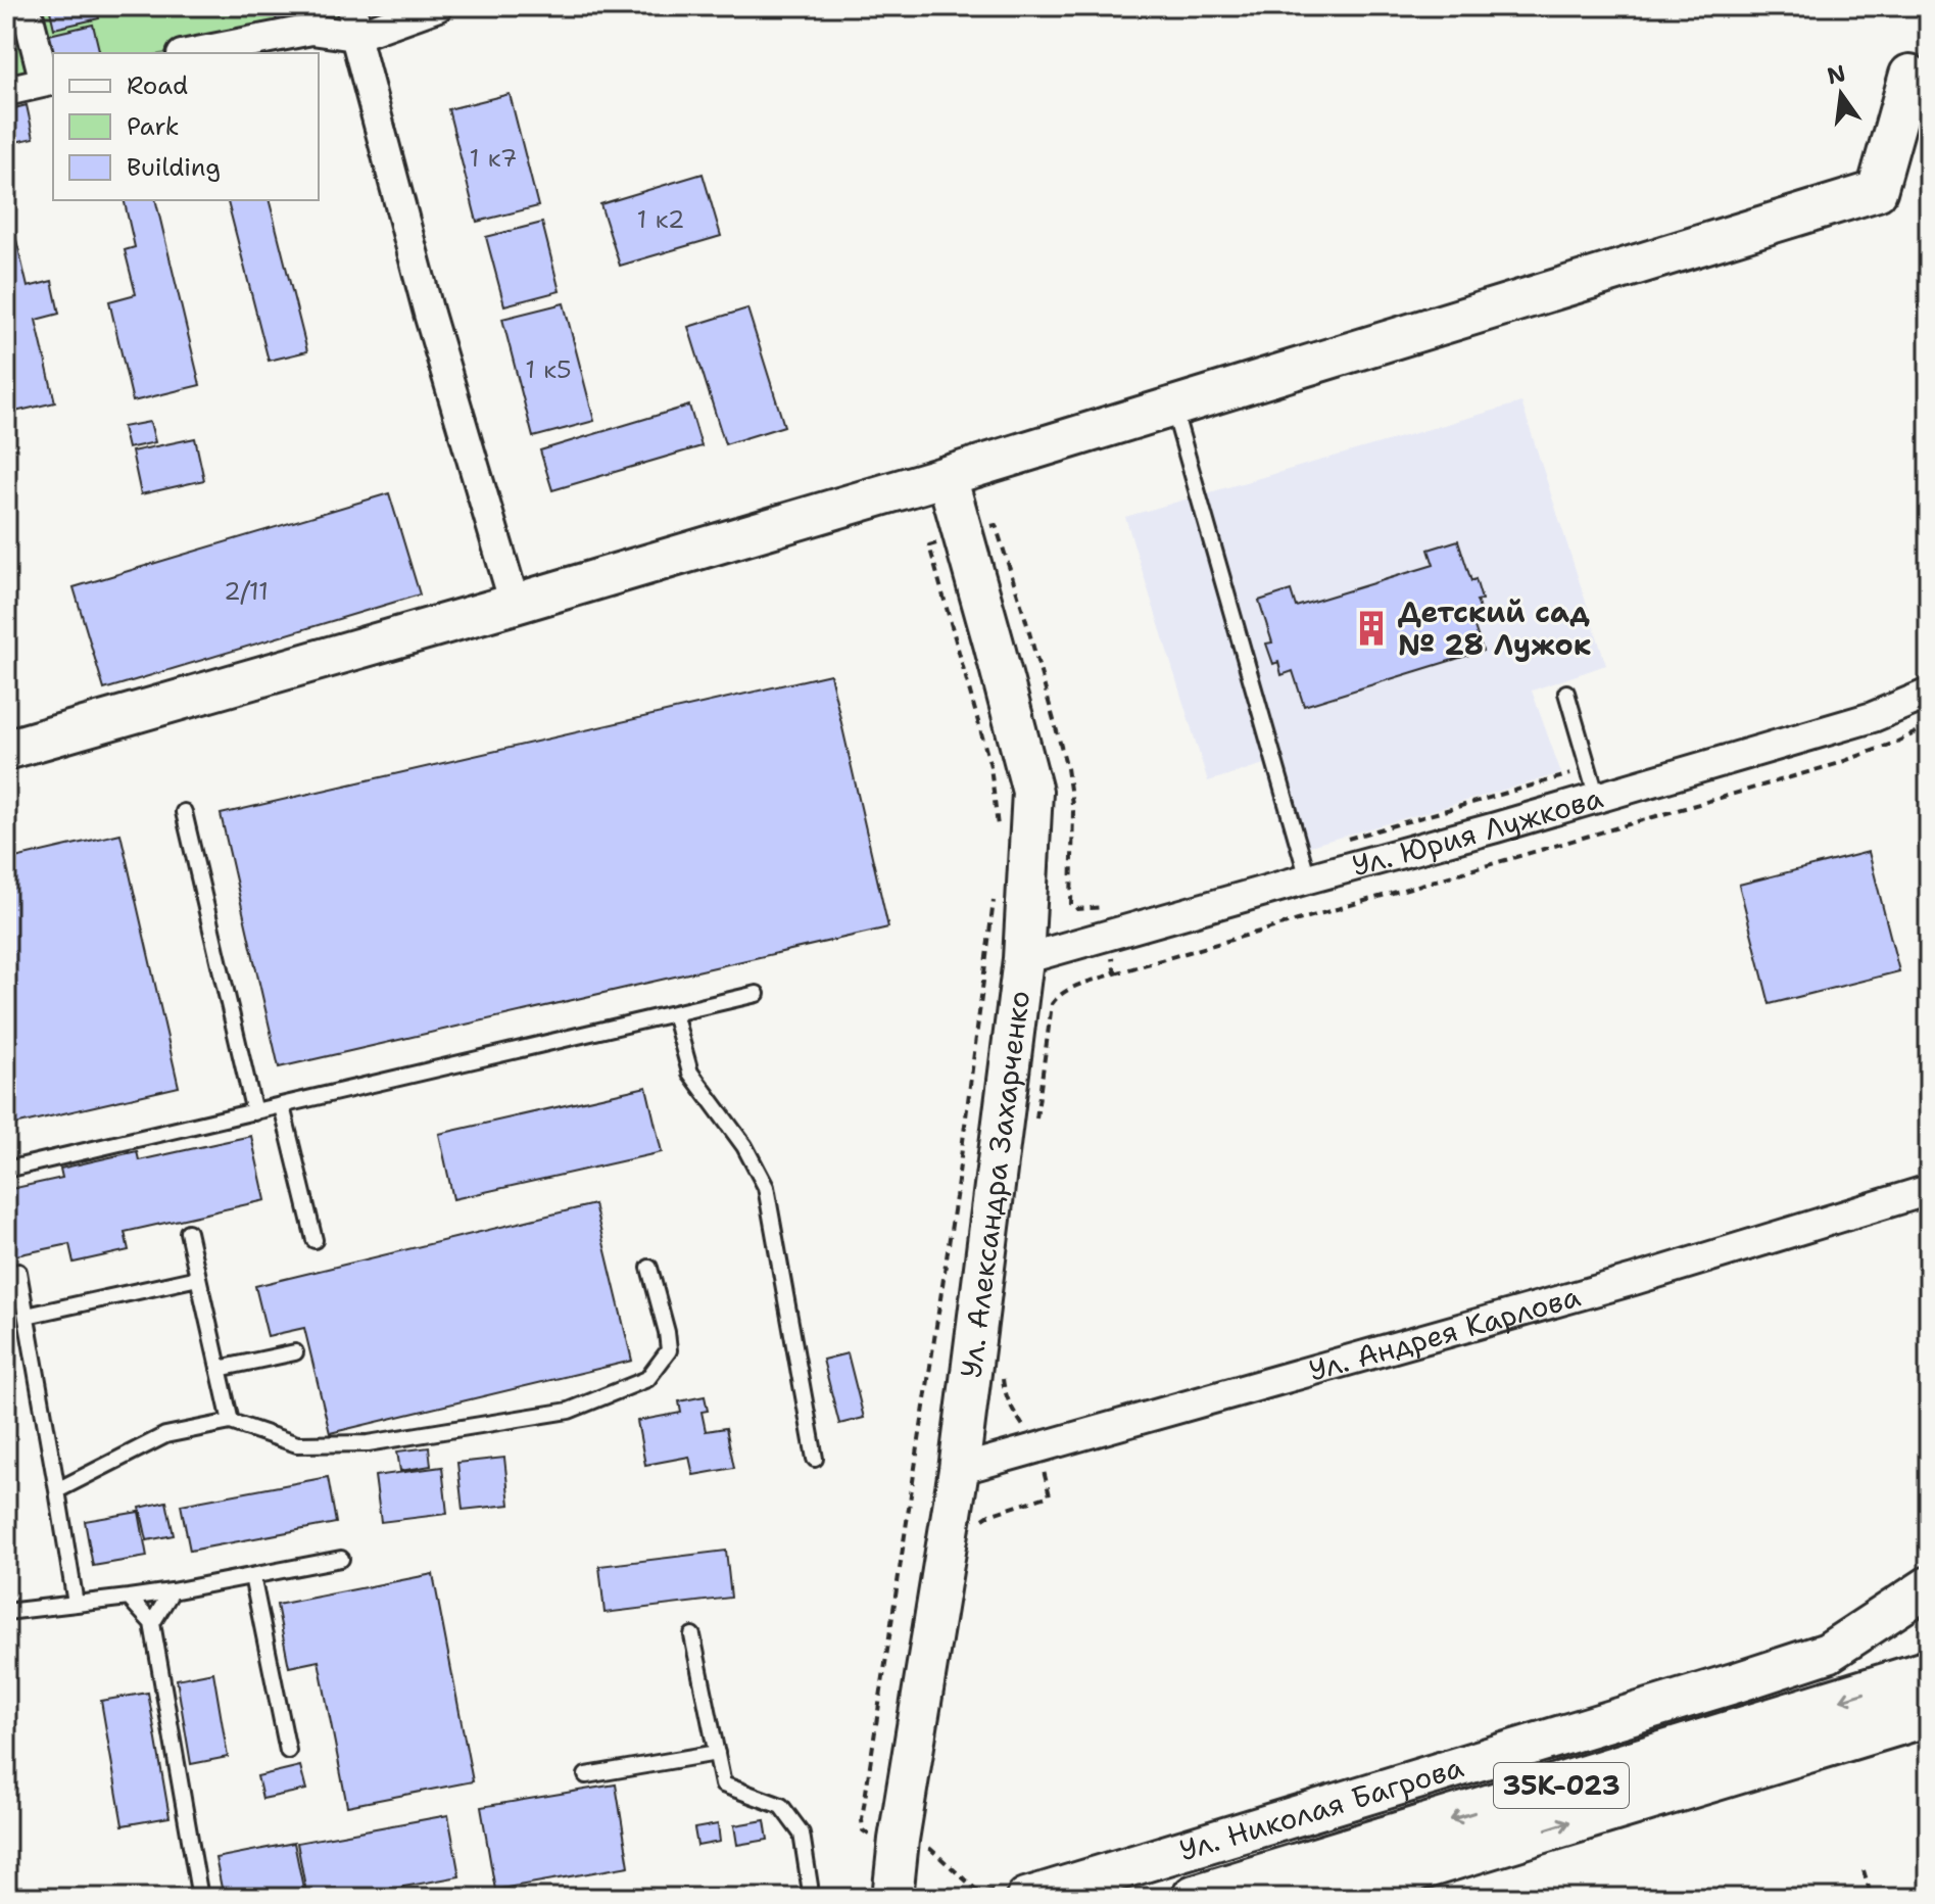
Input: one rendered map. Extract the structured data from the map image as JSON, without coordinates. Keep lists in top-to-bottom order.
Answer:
{
  "streets": {
    "main road": ["35К-023"],
    "street": [
      "Ул. Юрия Лужкова",
      "Ул. Александра Захарченко",
      "Ул. Андрея Карлова",
      "Ул. Николая Багрова"
    ]
  },
  "crossings": [
    ["Ул. Юрия Лужкова", "Ул. Александра Захарченко"],
    ["Ул. Александра Захарченко", "Ул. Андрея Карлова"]
  ],
  "places": {
    "building": ["Детский сад № 28 Лужок"]
  },
  "house_numbers": [
    "1 к7",
    "1 к2",
    "1 к5",
    "2/11"
  ],
  "legend": ["Road", "Park", "Building"],
  "north": "top"
}
